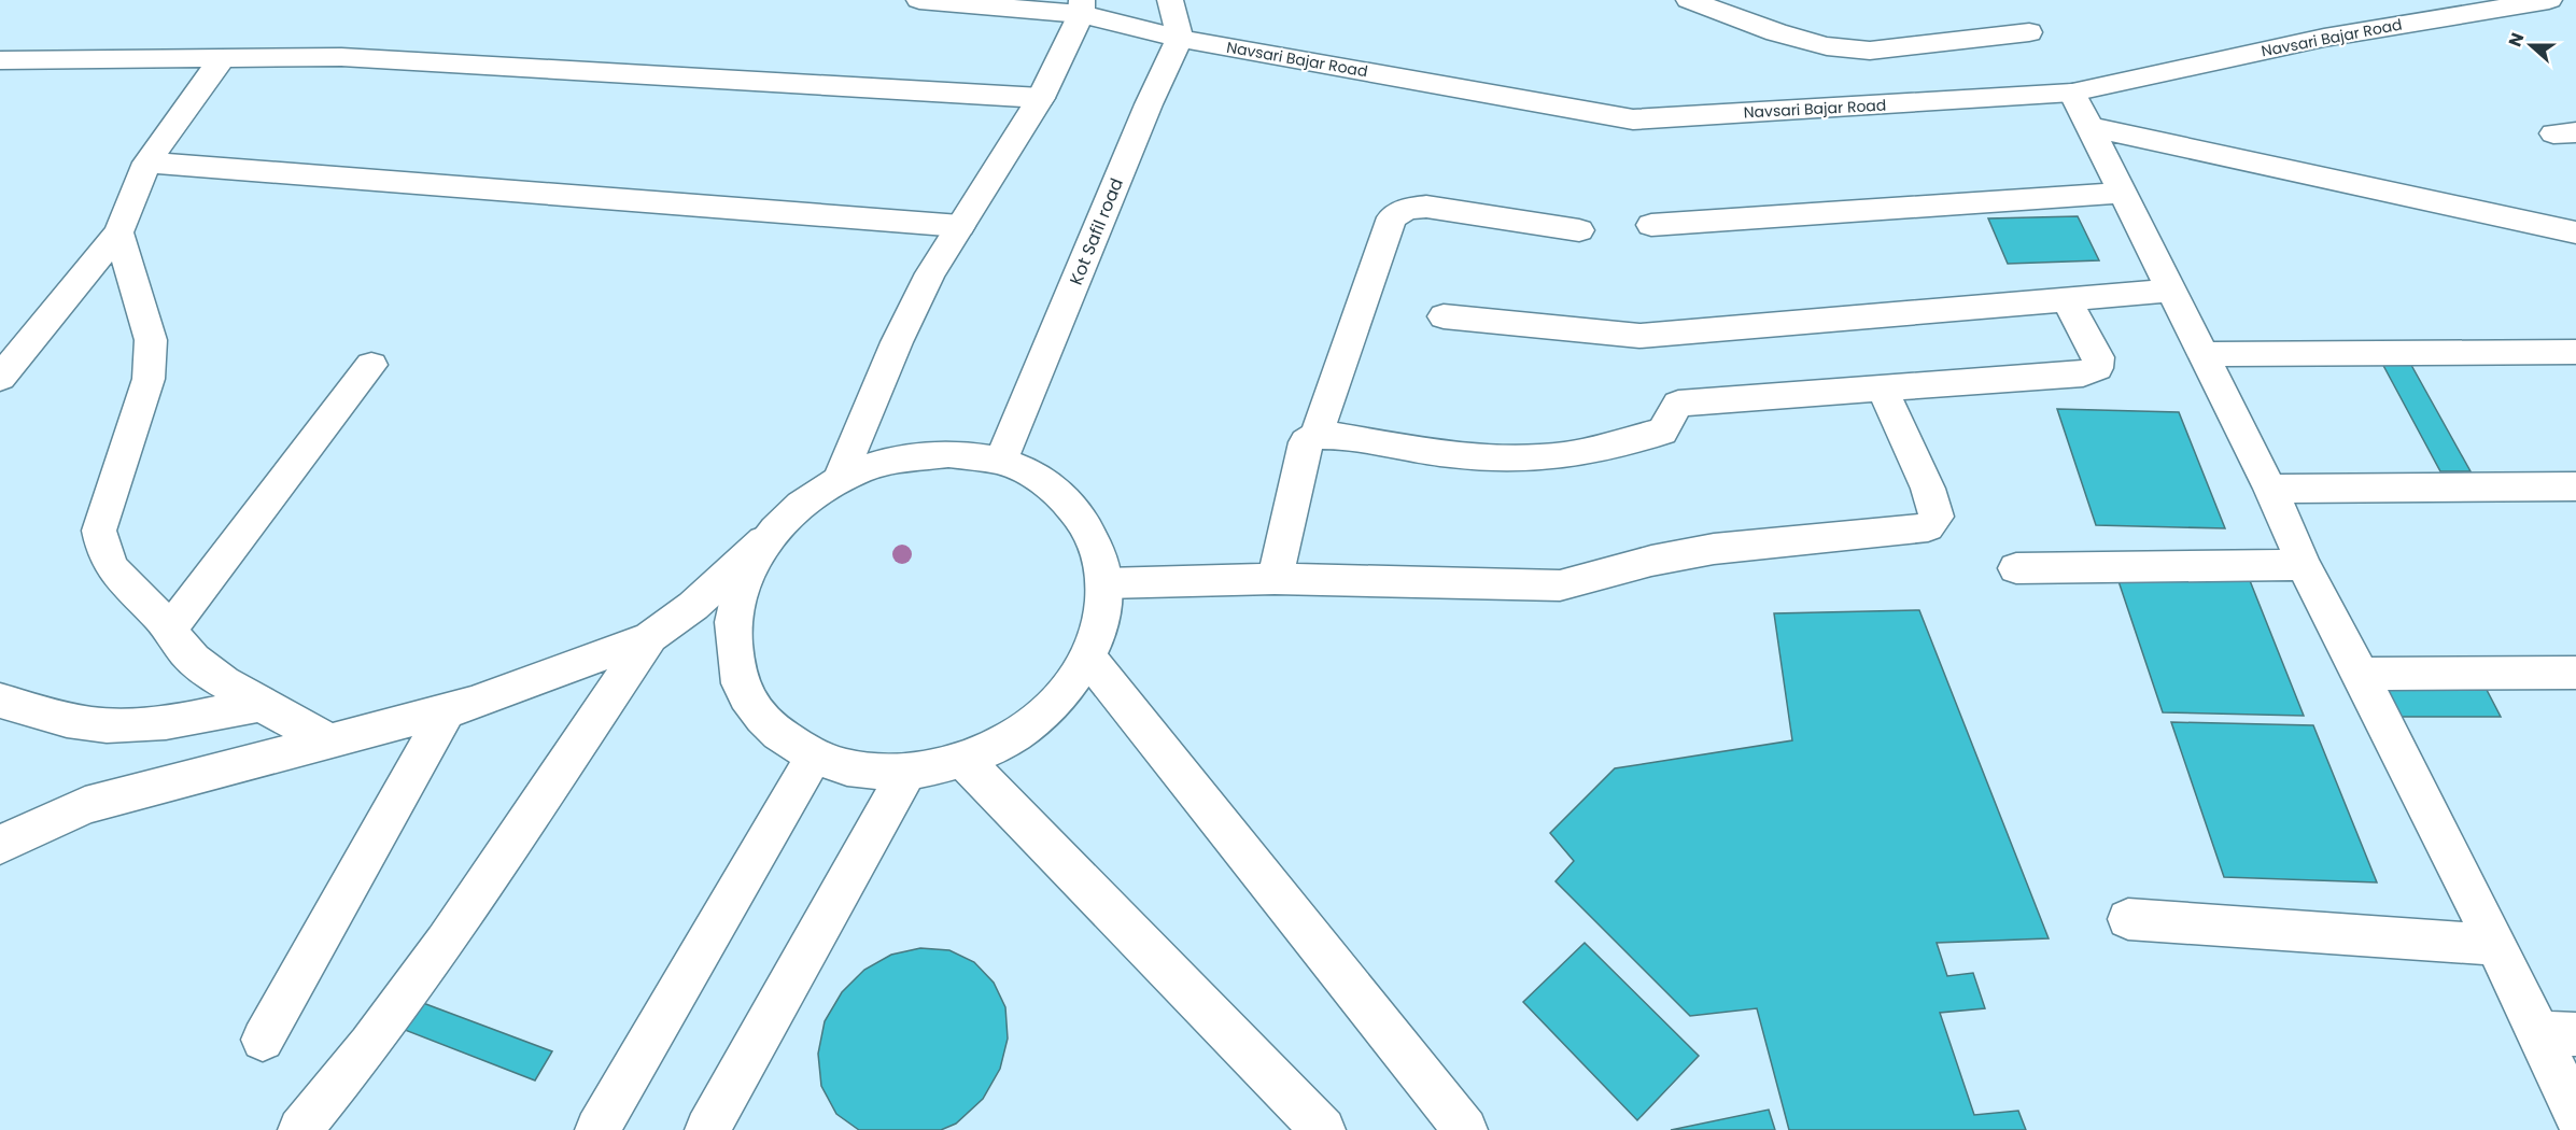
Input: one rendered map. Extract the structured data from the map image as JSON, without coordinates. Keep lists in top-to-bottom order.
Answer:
{
  "streets": {
    "street": ["Navsari Bajar Road", "Kot Safil road"]
  },
  "crossings": [
    ["Navsari Bajar Road", "Kot Safil road"]
  ],
  "north": "left"
}
